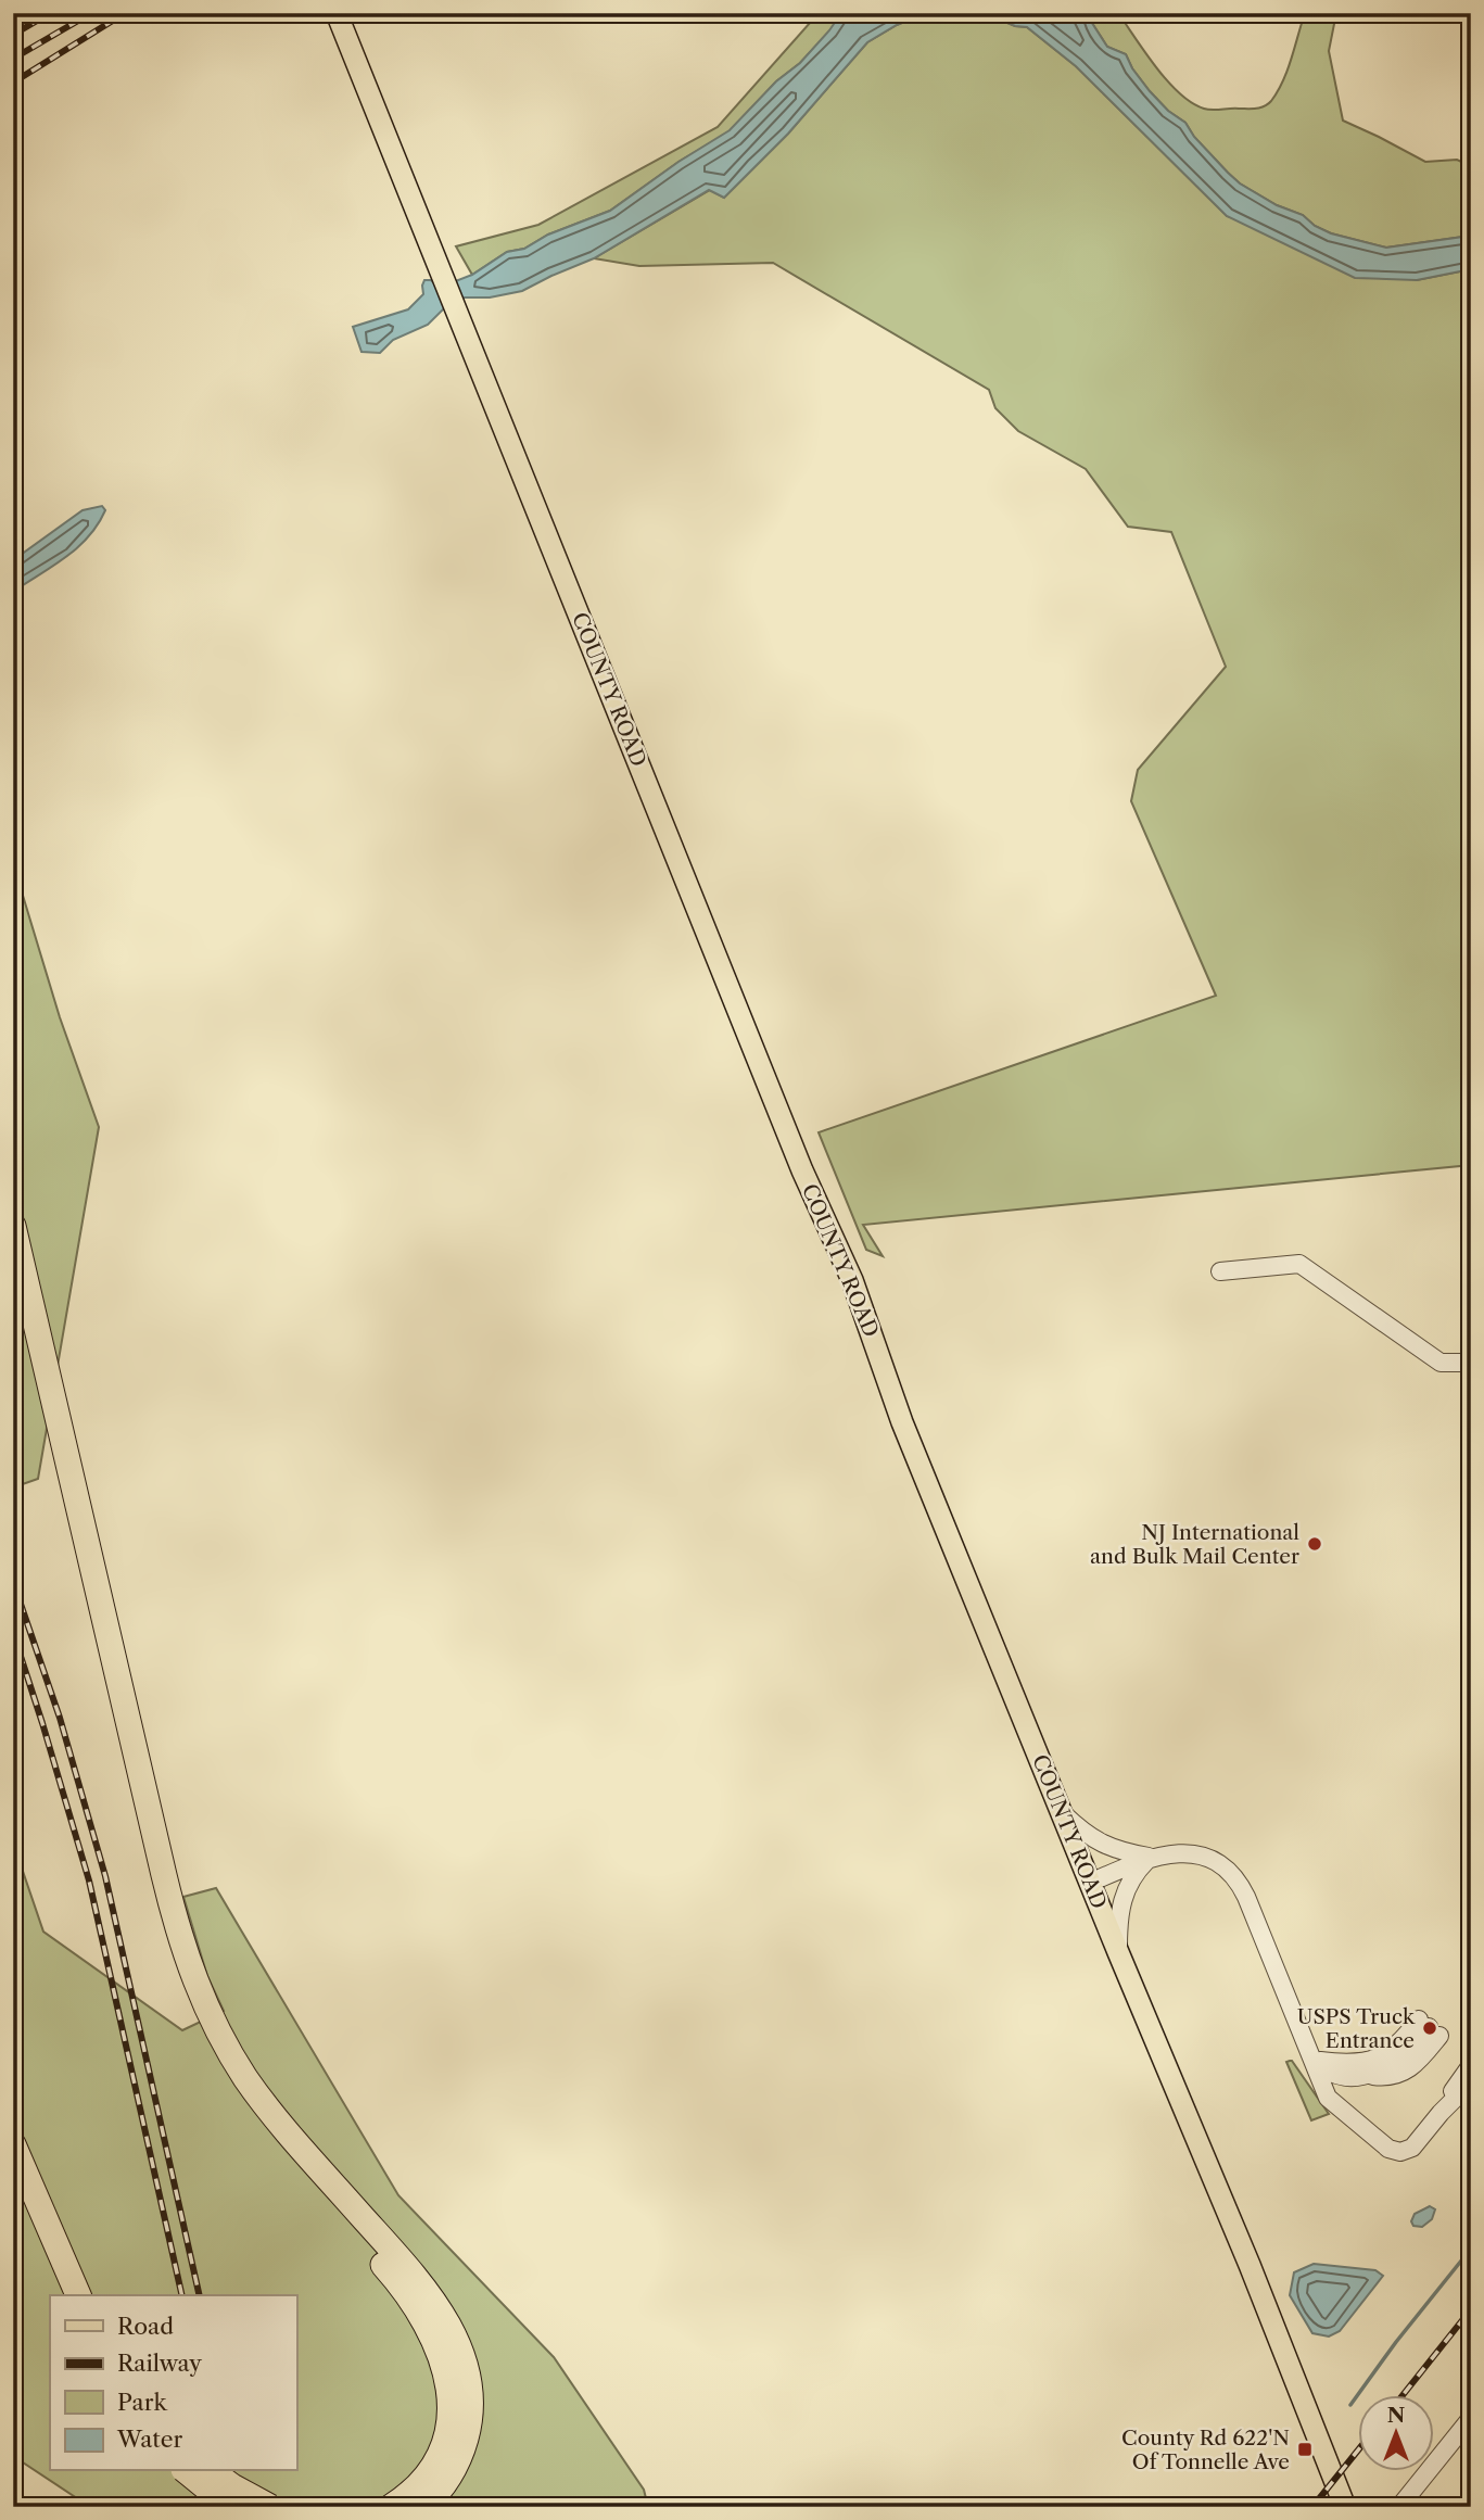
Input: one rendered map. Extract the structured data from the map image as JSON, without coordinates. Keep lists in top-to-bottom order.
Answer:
{
  "streets": {
    "main road": ["COUNTY ROAD"]
  },
  "places": {
    "other": ["NJ International and Bulk Mail Center", "USPS Truck Entrance"],
    "transit": ["County Rd 622'N Of Tonnelle Ave"]
  },
  "legend": [
    "Road",
    "Railway",
    "Park",
    "Water"
  ],
  "north": "top"
}
